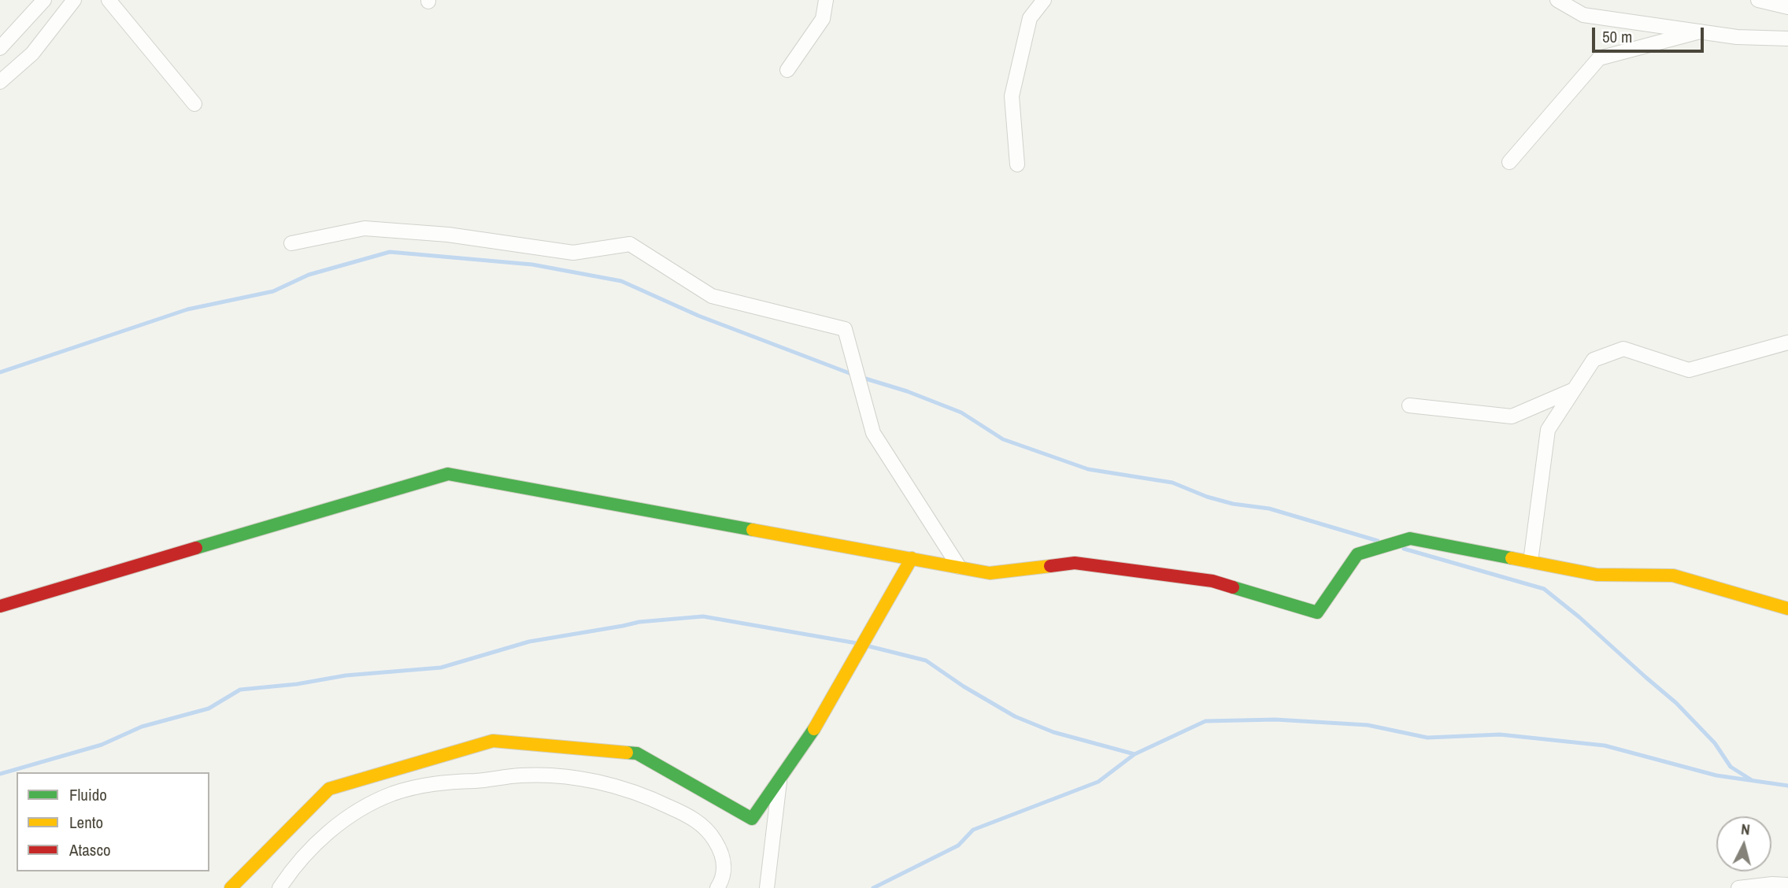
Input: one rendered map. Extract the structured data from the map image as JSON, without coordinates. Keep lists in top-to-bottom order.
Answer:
{
  "legend": ["Fluido", "Lento", "Atasco"],
  "scale_bar": "50 m",
  "north": "top"
}
